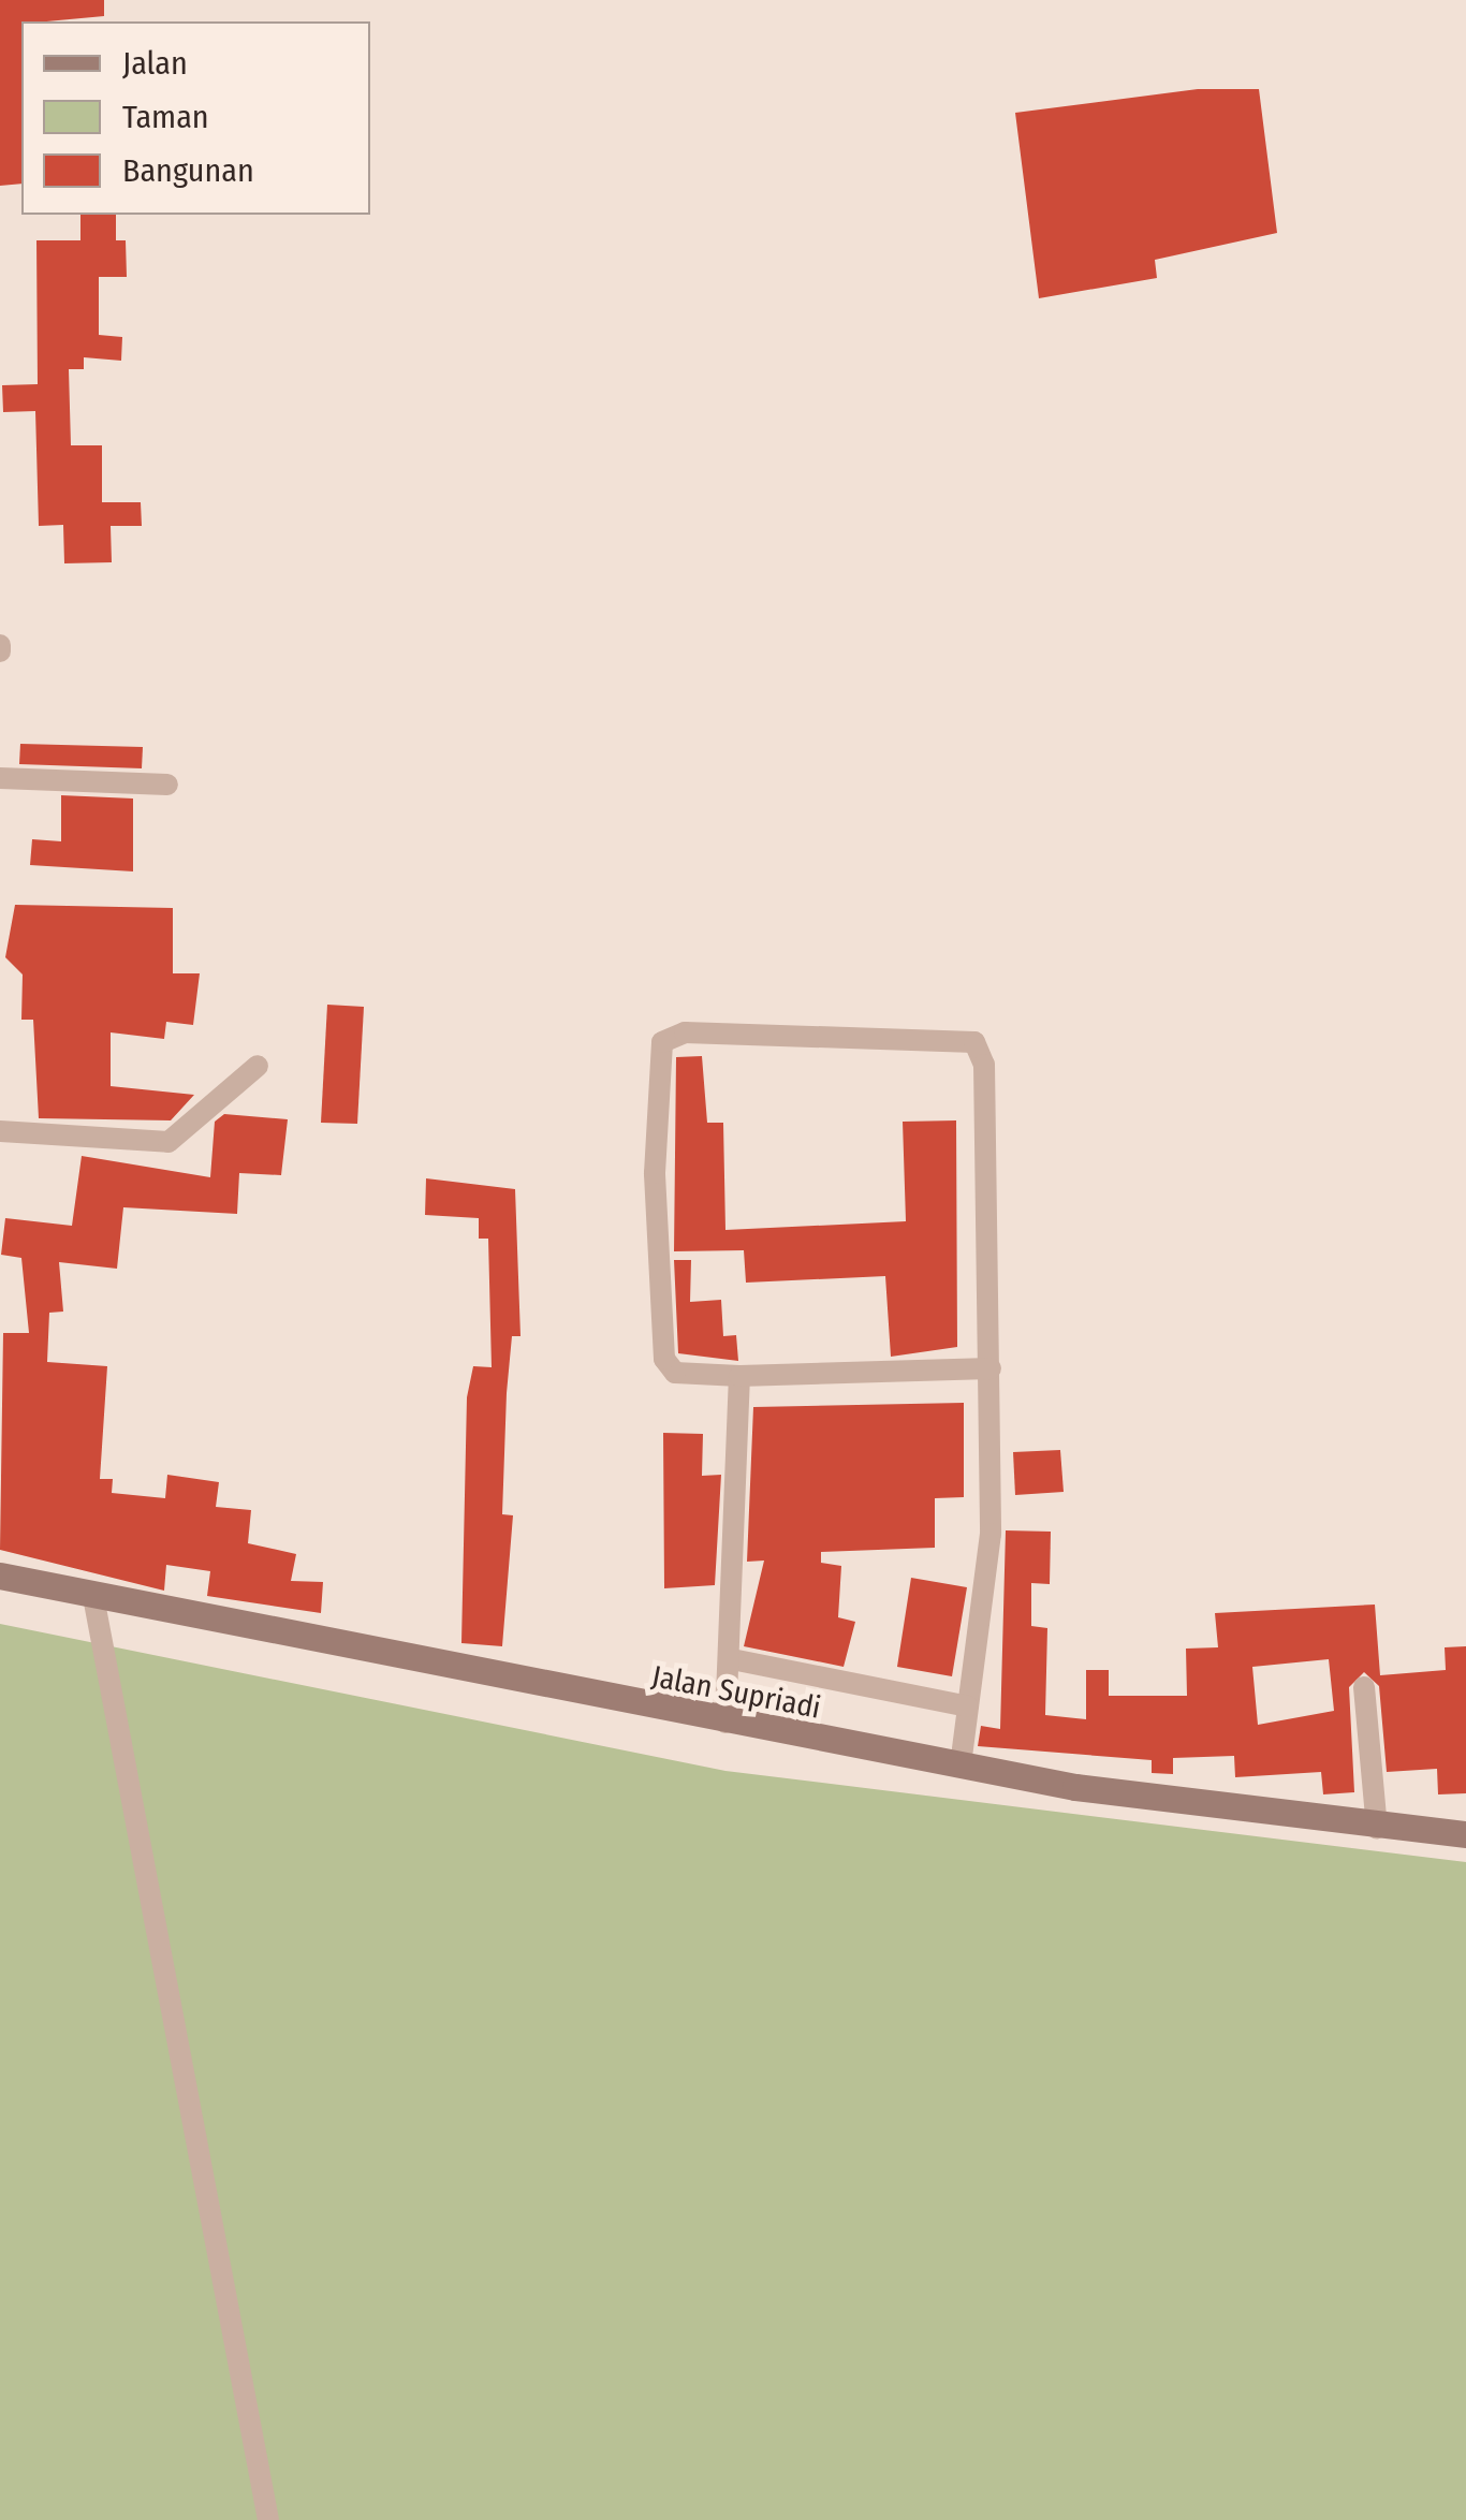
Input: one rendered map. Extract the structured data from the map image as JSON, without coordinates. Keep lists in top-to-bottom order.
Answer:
{
  "streets": {
    "main road": ["Jalan Supriadi"]
  },
  "legend": ["Jalan", "Taman", "Bangunan"]
}
